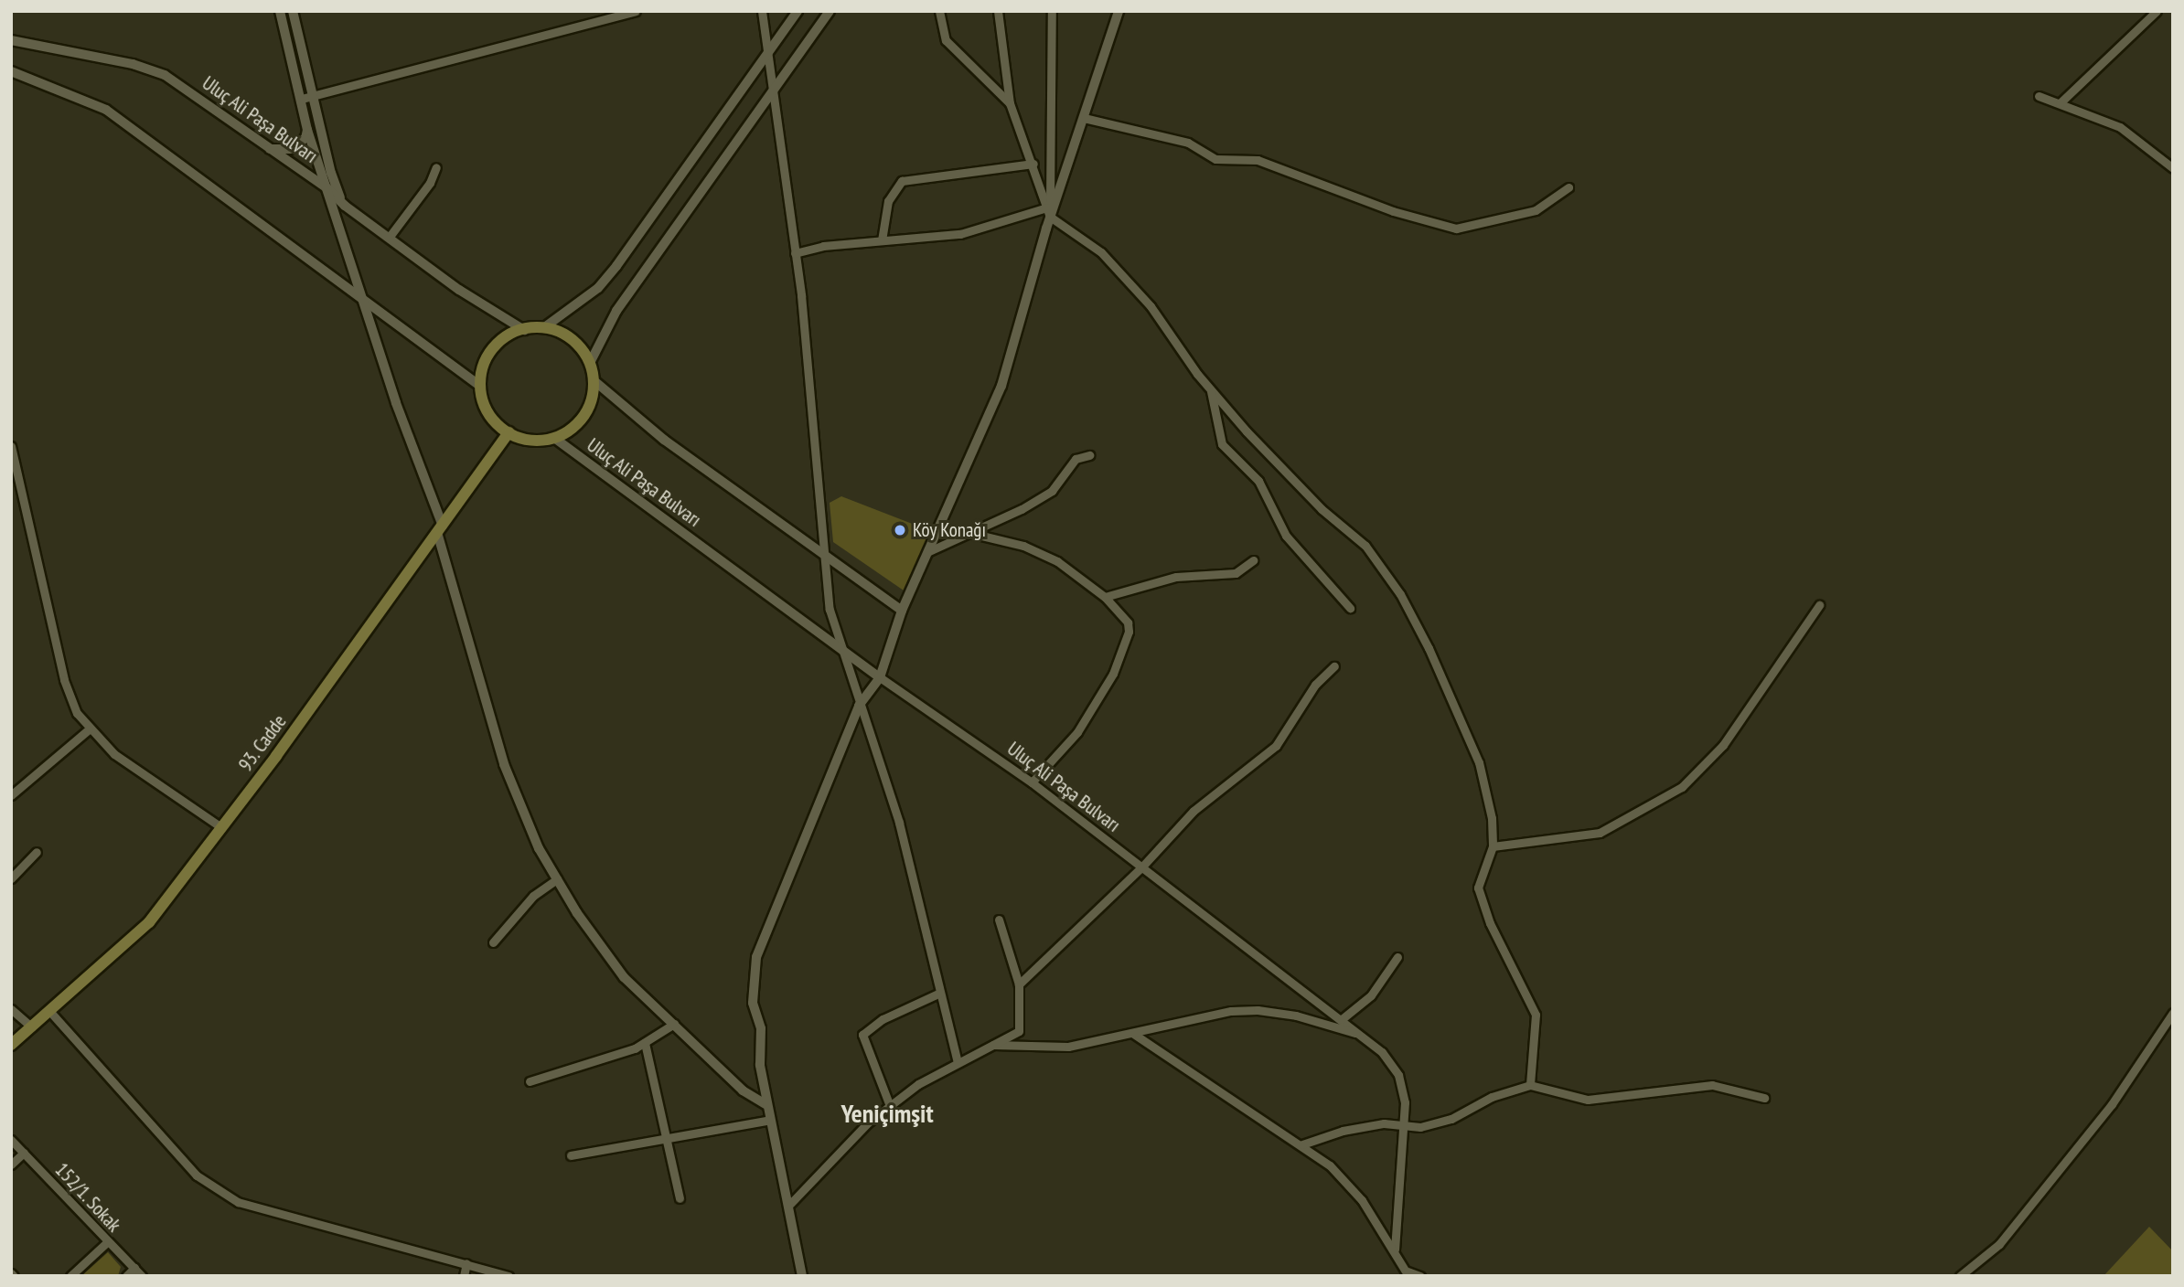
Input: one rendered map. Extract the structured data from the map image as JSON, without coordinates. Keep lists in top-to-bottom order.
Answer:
{
  "streets": {
    "main road": ["Uluç Ali Paşa Bulvarı", "93. Cadde"],
    "street": ["152/1. Sokak"]
  },
  "crossings": [
    ["Uluç Ali Paşa Bulvarı", "93. Cadde"]
  ],
  "districts": ["Yeniçimşit"],
  "places": ["Köy Konağı"]
}
